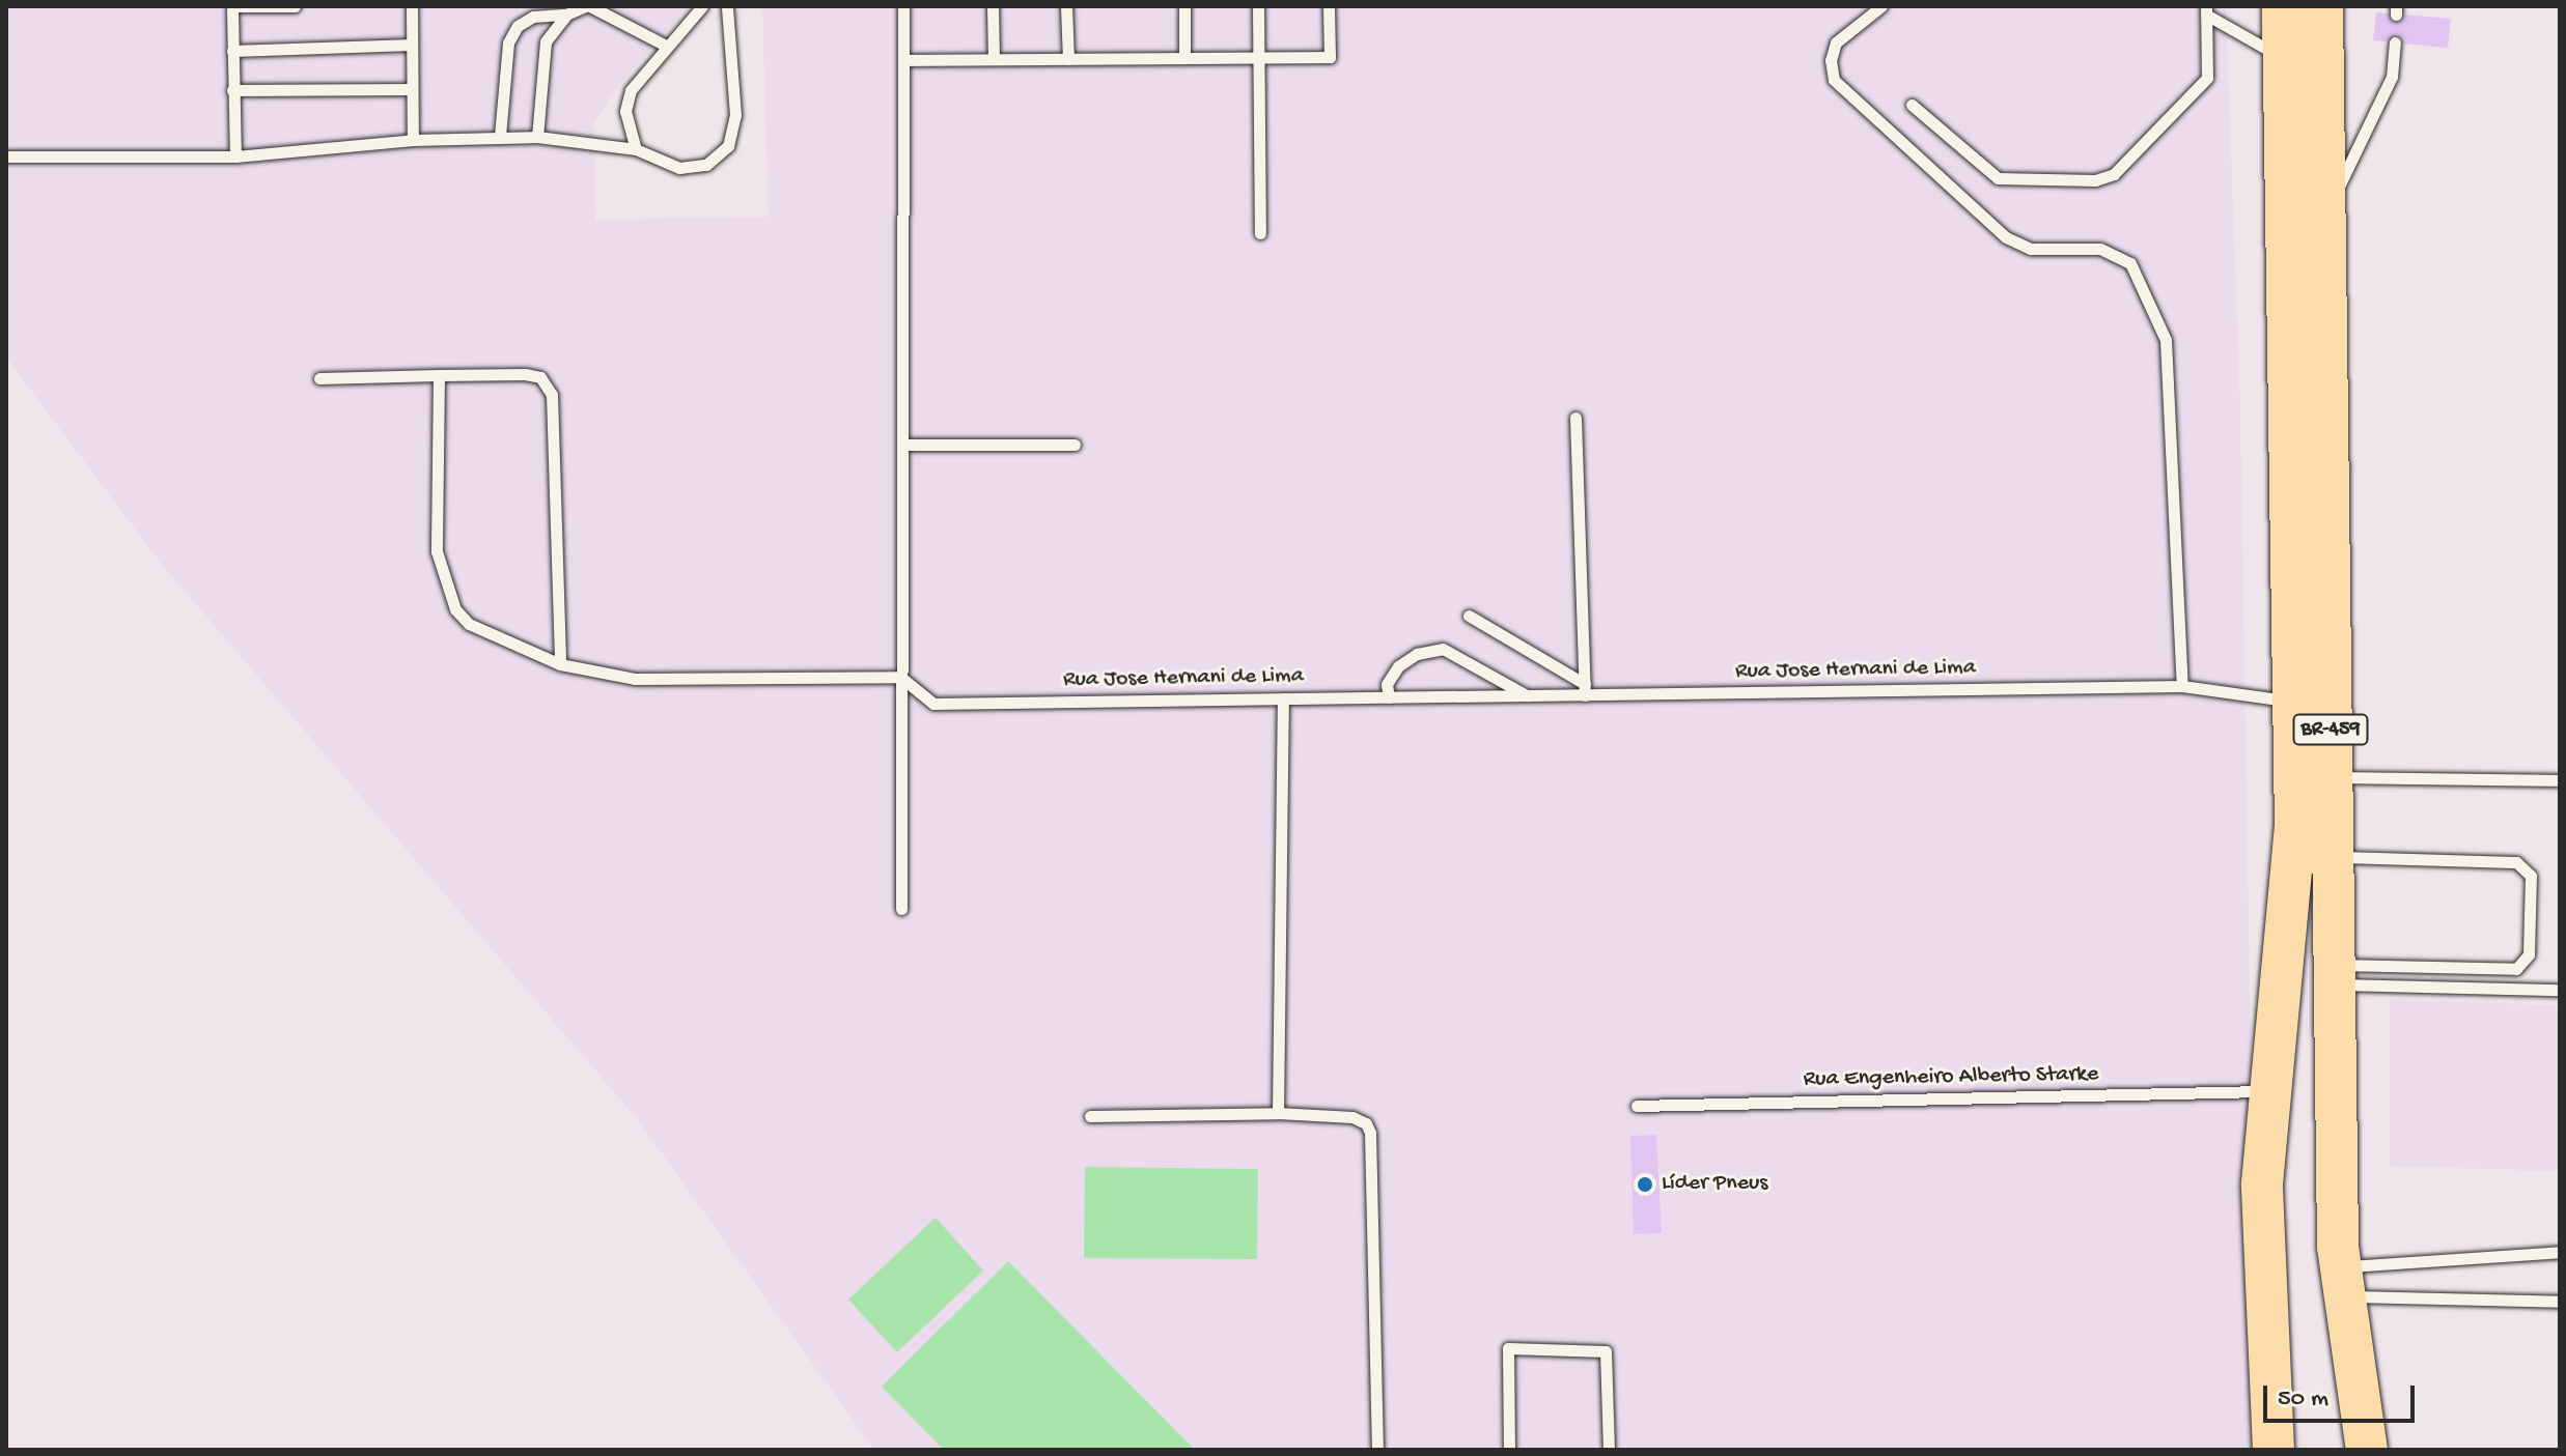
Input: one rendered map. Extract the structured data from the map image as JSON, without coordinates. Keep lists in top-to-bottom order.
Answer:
{
  "streets": {
    "highway": ["BR-459"],
    "lane": ["Rua Jose Hernani de Lima", "Rua Engenheiro Alberto Starke"]
  },
  "crossings": [
    ["Rua Jose Hernani de Lima", "BR-459"],
    ["BR-459", "Rua Engenheiro Alberto Starke"]
  ],
  "places": ["Líder Pneus"],
  "scale_bar": "50 m"
}
